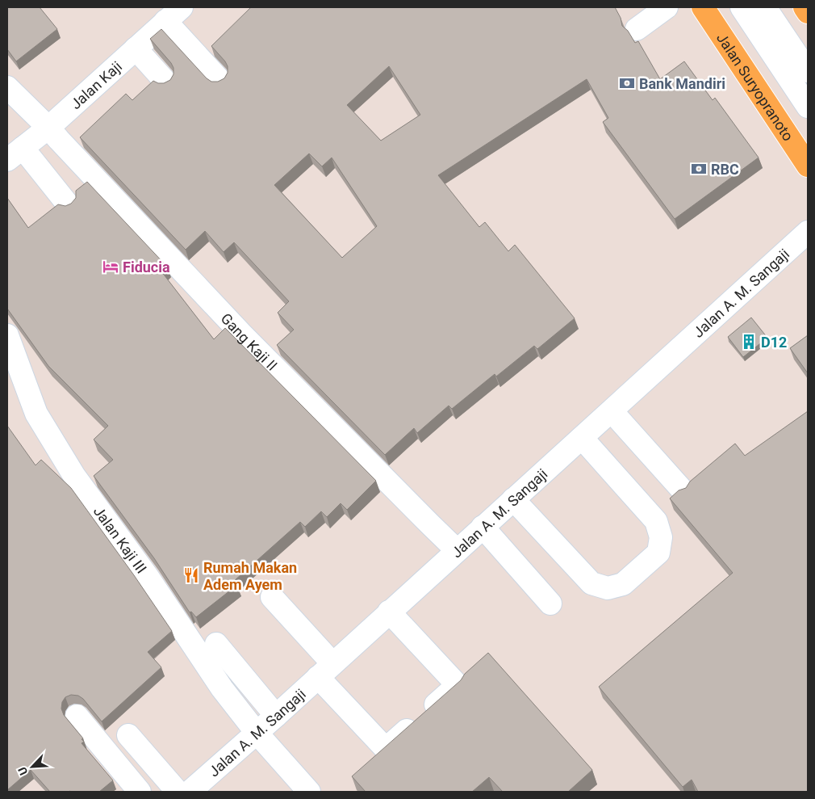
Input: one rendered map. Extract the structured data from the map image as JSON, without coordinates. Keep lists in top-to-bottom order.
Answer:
{
  "streets": {
    "main road": ["Jalan Suryopranoto"],
    "street": [
      "Jalan Kaji",
      "Jalan A. M. Sangaji",
      "Gang Kaji II",
      "Jalan Kaji III"
    ]
  },
  "crossings": [
    ["Jalan Kaji", "Gang Kaji II"],
    ["Jalan A. M. Sangaji", "Gang Kaji II"],
    ["Jalan A. M. Sangaji", "Jalan Kaji III"]
  ],
  "places": {
    "bank": ["Bank Mandiri", "RBC"],
    "hotel": ["Fiducia"],
    "building": ["D12"],
    "restaurant": ["Rumah Makan Adem Ayem"]
  },
  "north": "bottom left"
}
